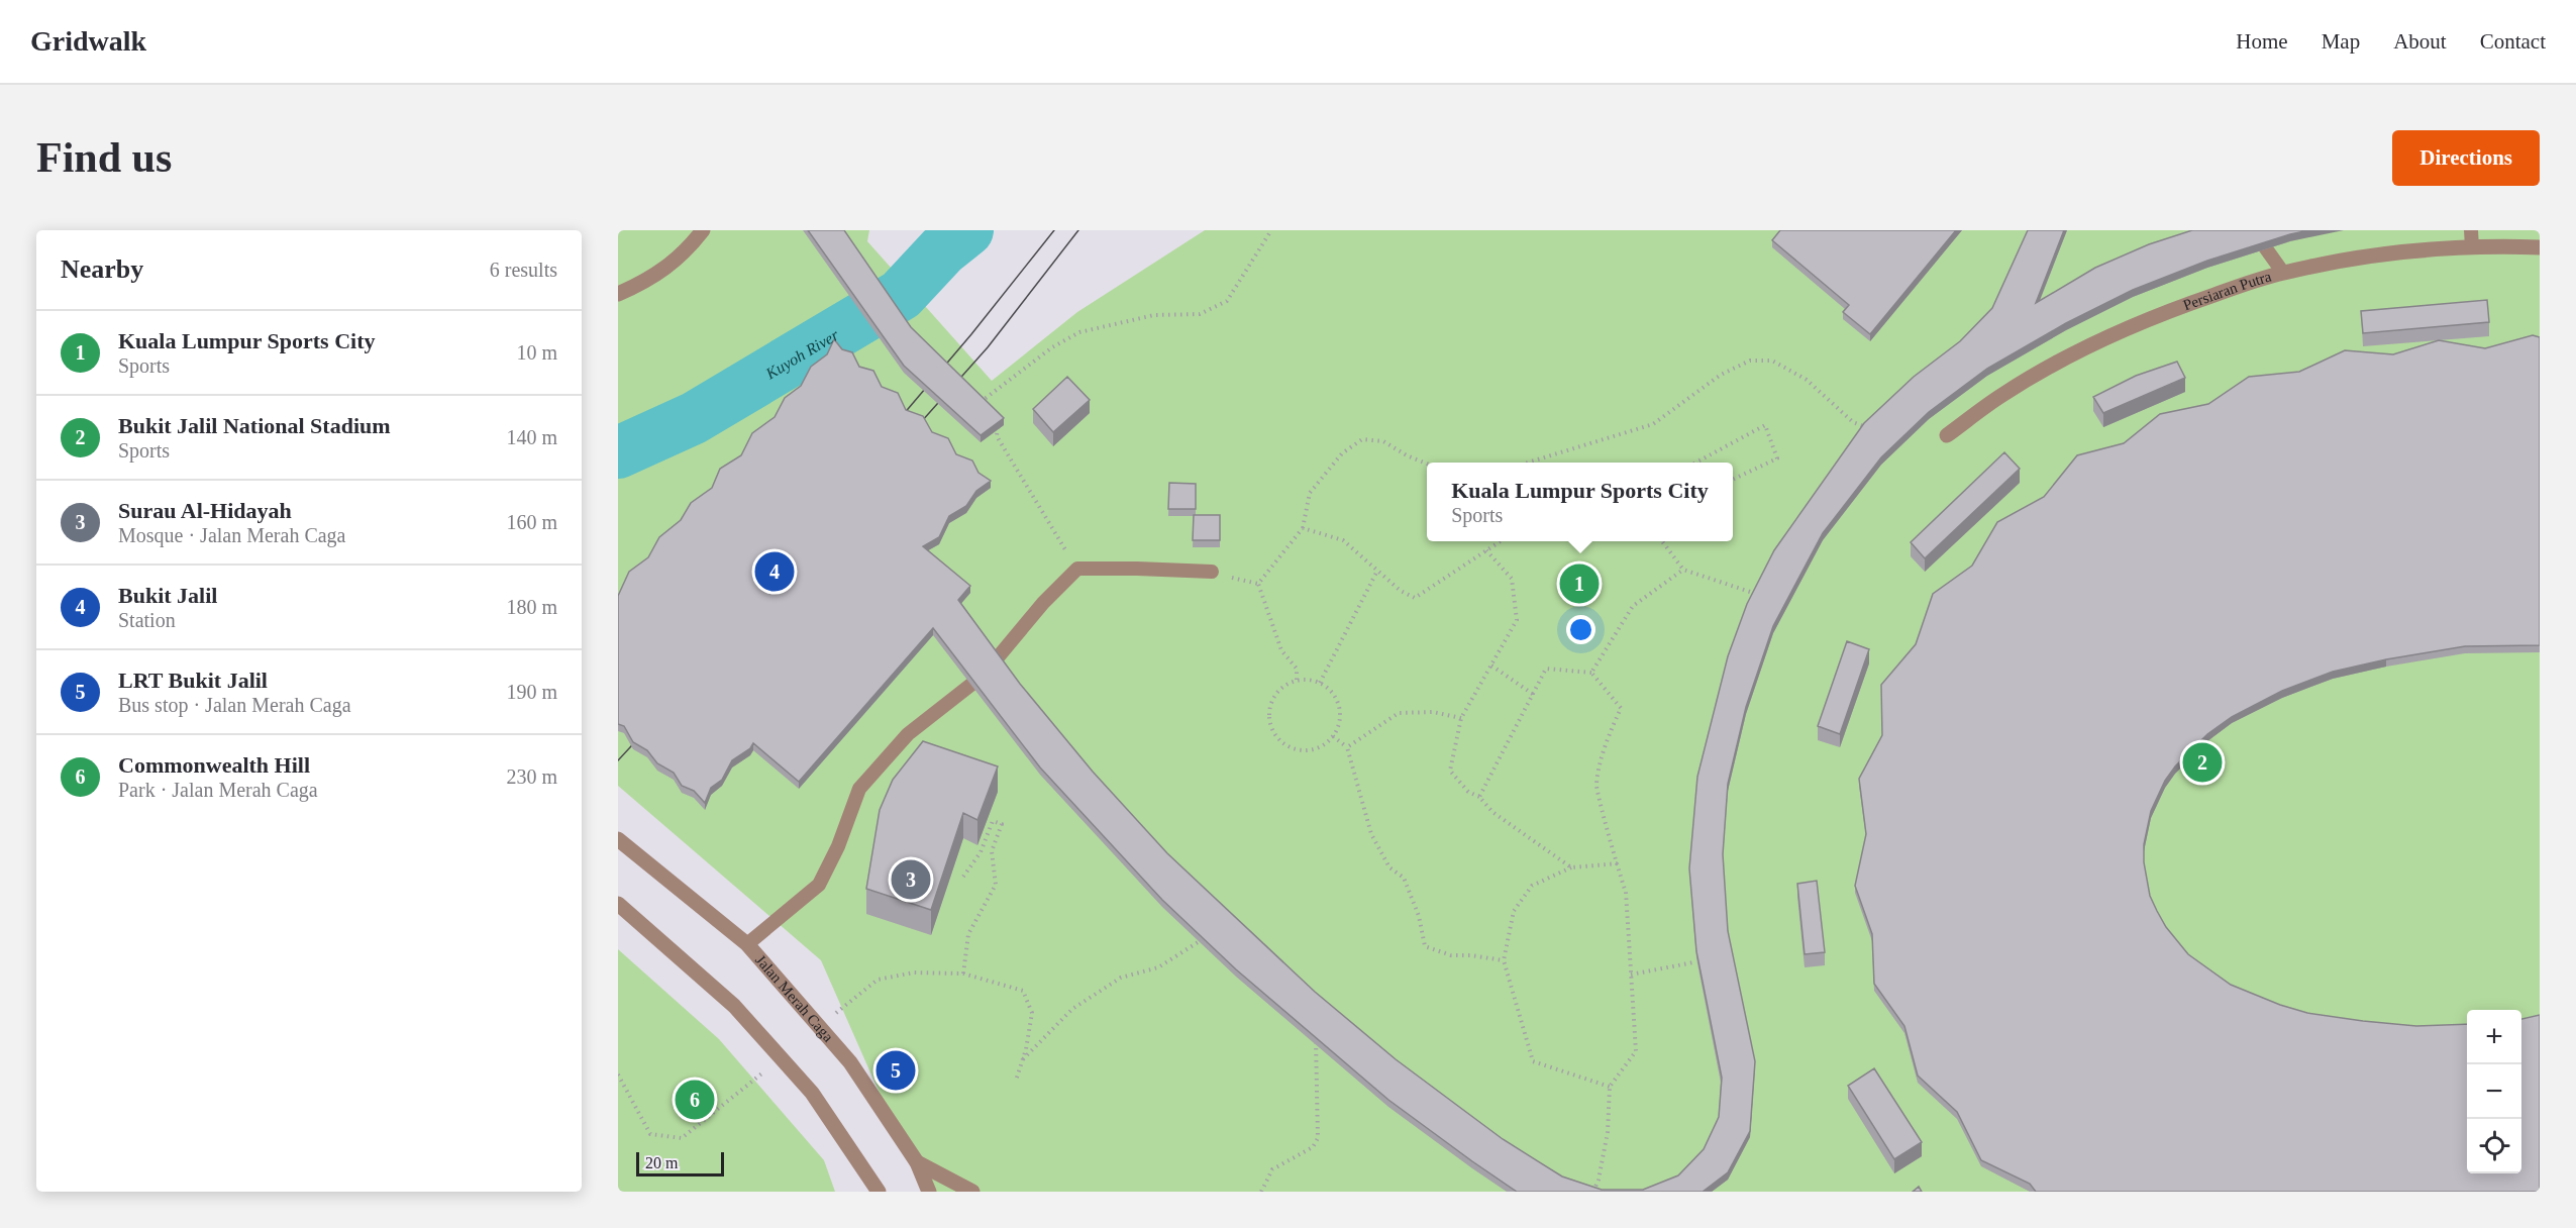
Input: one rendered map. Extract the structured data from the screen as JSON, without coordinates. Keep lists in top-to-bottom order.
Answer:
{
  "streets": {
    "street": ["Persiaran Putra", "Jalan Merah Caga"]
  },
  "water": ["Kuyoh River"],
  "scale_bar": "20 m",
  "page": {
    "header": "Gridwalk",
    "nav": [
      "Home",
      "Map",
      "About",
      "Contact"
    ],
    "buttons": "Directions",
    "title": "Find us",
    "heading": ["Nearby", "6 results"],
    "list": [
      {
        "mark": "1",
        "name": "Kuala Lumpur Sports City",
        "note": "Sports",
        "value": "10 m"
      },
      {
        "mark": "2",
        "name": "Bukit Jalil National Stadium",
        "note": "Sports",
        "value": "140 m"
      },
      {
        "mark": "3",
        "name": "Surau Al-Hidayah",
        "note": "Mosque · Jalan Merah Caga",
        "value": "160 m"
      },
      {
        "mark": "4",
        "name": "Bukit Jalil",
        "note": "Station",
        "value": "180 m"
      },
      {
        "mark": "5",
        "name": "LRT Bukit Jalil",
        "note": "Bus stop · Jalan Merah Caga",
        "value": "190 m"
      },
      {
        "mark": "6",
        "name": "Commonwealth Hill",
        "note": "Park · Jalan Merah Caga",
        "value": "230 m"
      }
    ],
    "popup": ["Kuala Lumpur Sports City", "Sports"],
    "pins": [
      "4",
      "1",
      "2",
      "3",
      "5",
      "6"
    ],
    "map_buttons": ["+", "−"],
    "scale": "20 m"
  }
}
